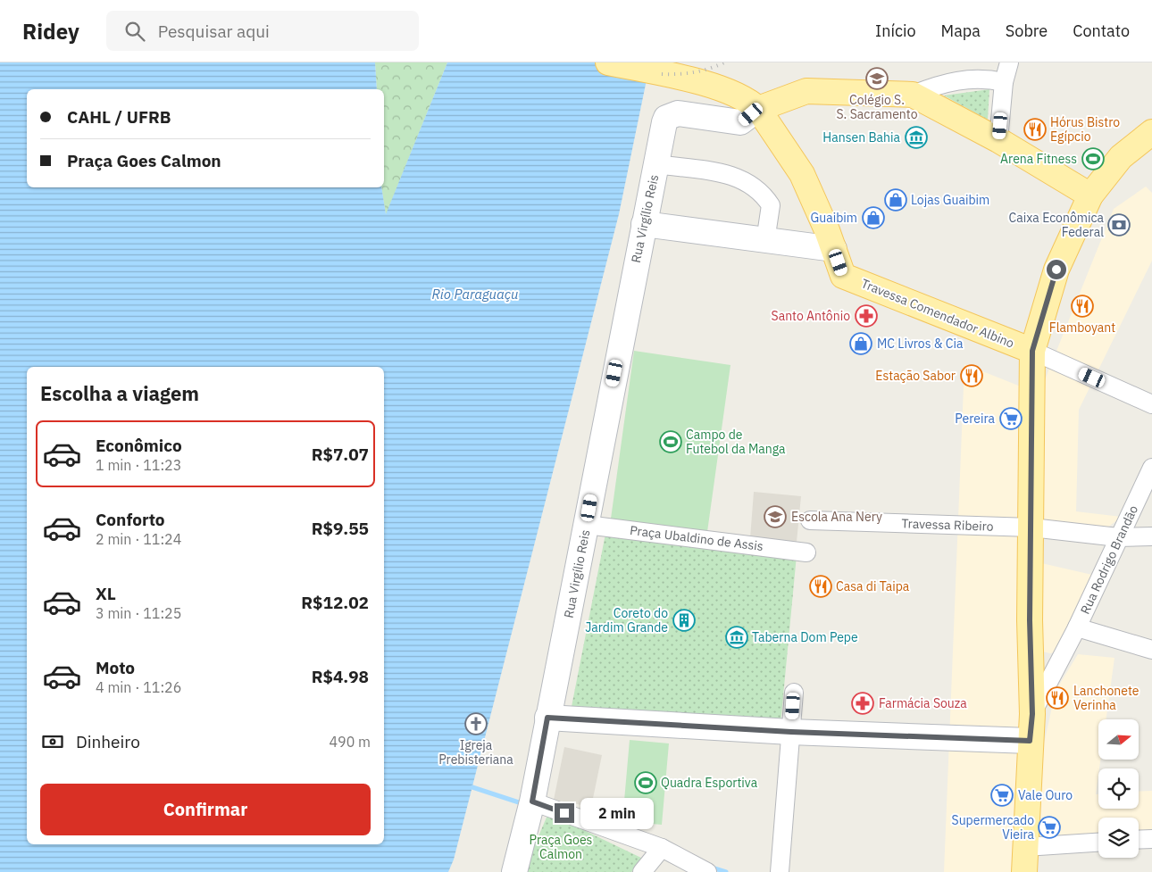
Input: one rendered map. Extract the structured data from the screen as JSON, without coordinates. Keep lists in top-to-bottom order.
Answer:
{
  "streets": {
    "main road": ["Travessa Comendador Albino"],
    "street": [
      "Rua Virgílio Reis",
      "Travessa Ribeiro",
      "Praça Ubaldino de Assis",
      "Rua Rodrigo Brandão"
    ]
  },
  "crossings": [
    ["Rua Virgílio Reis", "Praça Ubaldino de Assis"],
    ["Travessa Ribeiro", "Rua Rodrigo Brandão"]
  ],
  "water": ["Rio Paraguaçu"],
  "parks": ["Praça Goes Calmon"],
  "places": {
    "school or university": ["Colégio S. S. Sacramento", "Escola Ana Nery"],
    "restaurant": [
      "Hórus Bistro Egípcio",
      "Flamboyant",
      "Estação Sabor",
      "Casa di Taipa",
      "Lanchonete Verinha"
    ],
    "museum": ["Hansen Bahia", "Taberna Dom Pepe"],
    "sports": ["Arena Fitness", "Campo de Futebol da Manga", "Quadra Esportiva"],
    "shop": ["Lojas Guaibim", "Guaibim", "MC Livros & Cia"],
    "bank": ["Caixa Econômica Federal"],
    "pharmacy": ["Santo Antônio", "Farmácia Souza"],
    "supermarket": ["Pereira", "Vale Ouro", "Supermercado Vieira"],
    "building": ["Coreto do Jardim Grande"],
    "church": ["Igreja Prebisteriana"]
  },
  "north": "right",
  "page": {
    "header": "Ridey",
    "search": "Pesquisar aqui",
    "nav": [
      "Início",
      "Mapa",
      "Sobre",
      "Contato"
    ],
    "banner": ["CAHL / UFRB", "Praça Goes Calmon"],
    "heading": "Escolha a viagem",
    "list": [
      {
        "name": "Econômico",
        "note": "1 min · 11:23",
        "value": "R$7.07"
      },
      {
        "name": "Conforto",
        "note": "2 min · 11:24",
        "value": "R$9.55"
      },
      {
        "name": "XL",
        "note": "3 min · 11:25",
        "value": "R$12.02"
      },
      {
        "name": "Moto",
        "note": "4 min · 11:26",
        "value": "R$4.98"
      }
    ],
    "pay": ["Dinheiro", "490 m"],
    "buttons": "Confirmar",
    "bubble": "2 min"
  }
}
